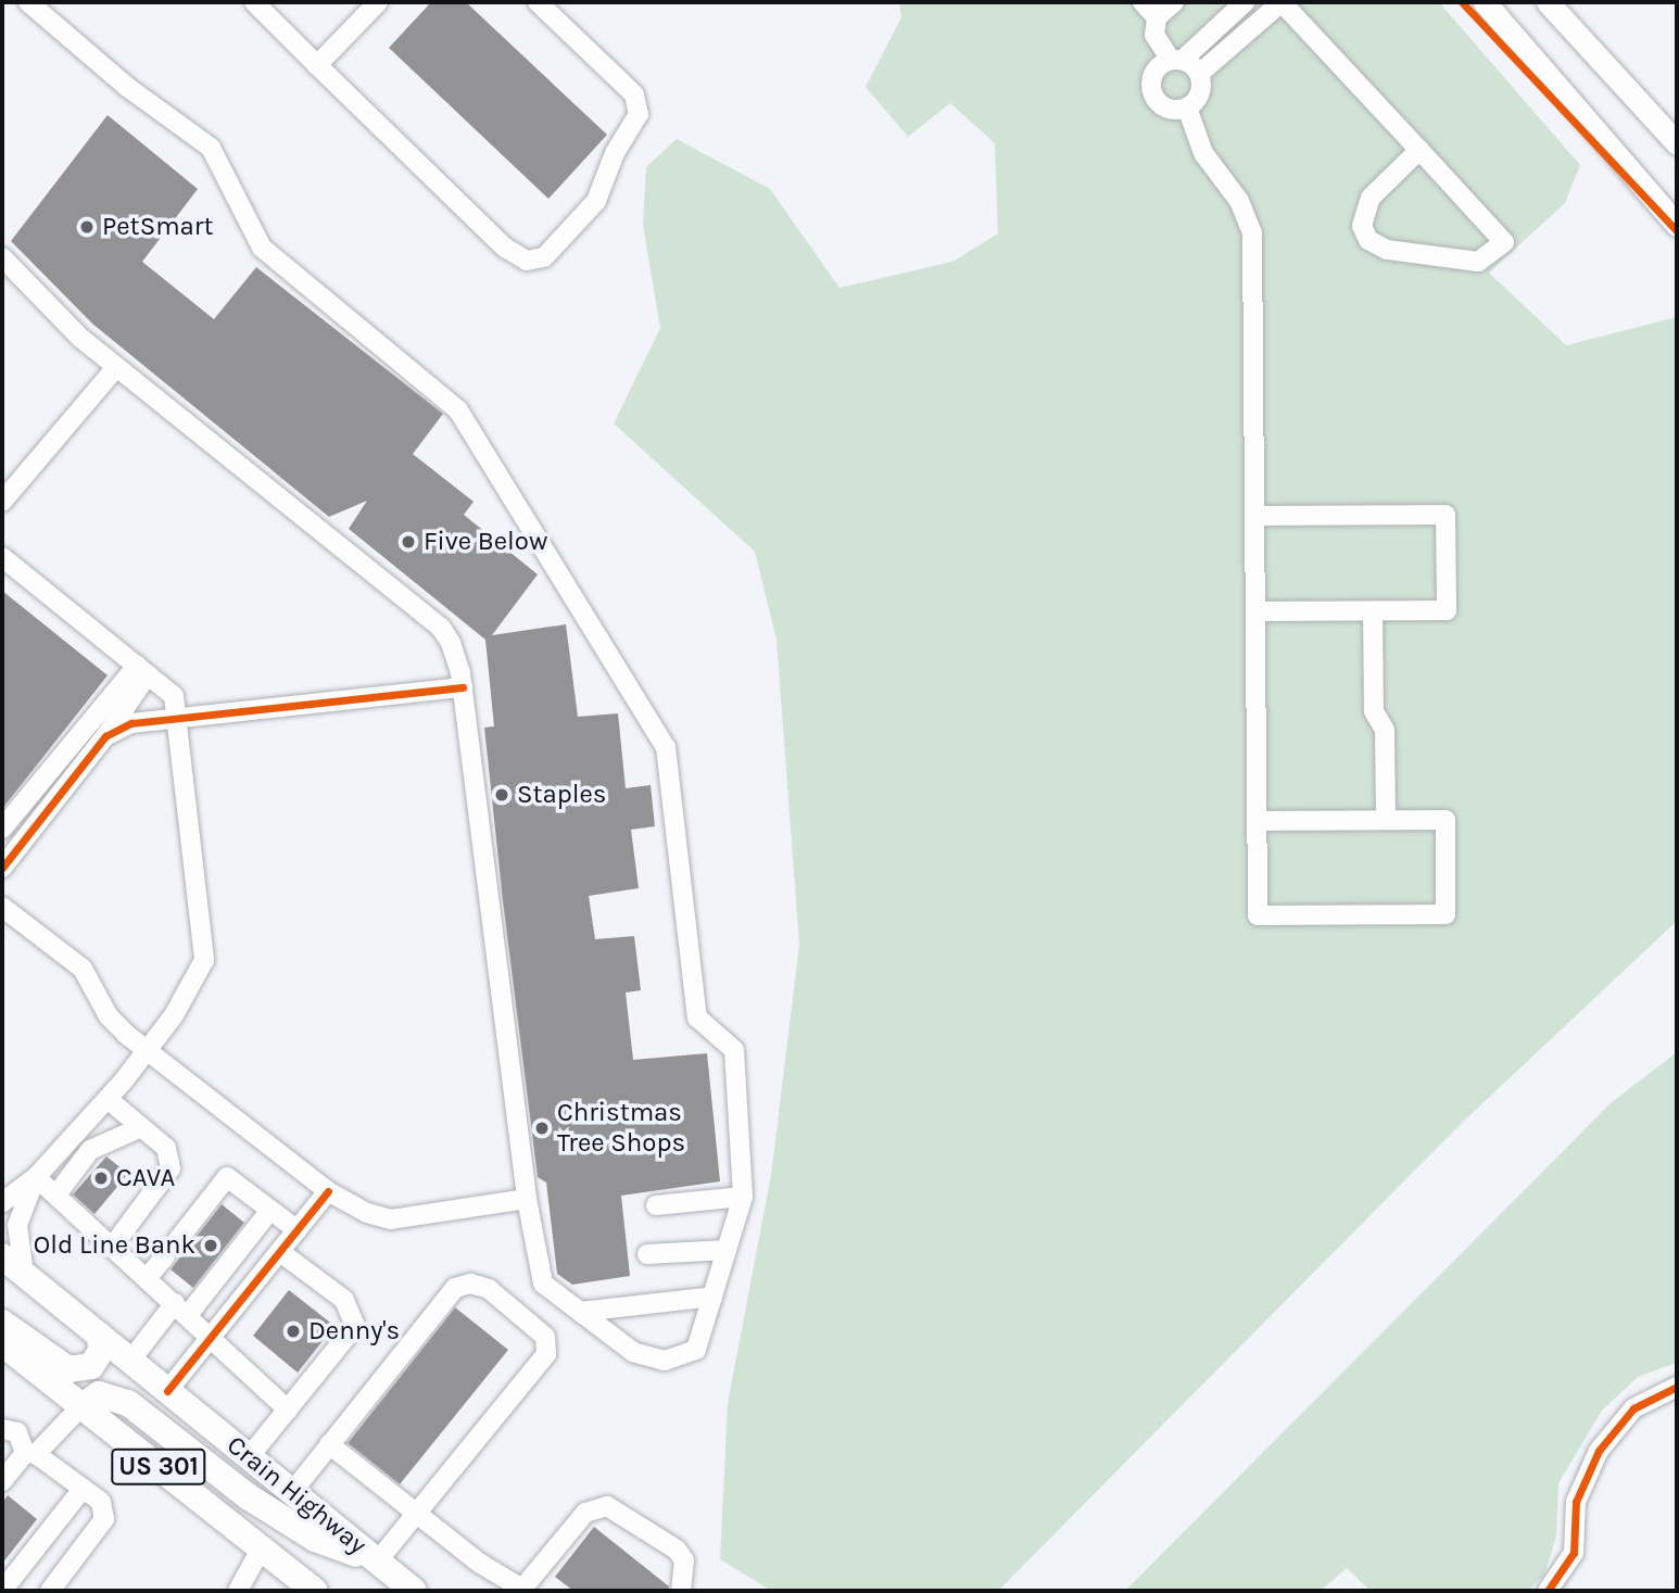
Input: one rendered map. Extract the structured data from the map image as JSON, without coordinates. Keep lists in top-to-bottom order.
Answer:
{
  "streets": {
    "highway": ["US 301", "Crain Highway"]
  },
  "places": [
    "PetSmart",
    "Five Below",
    "Staples",
    "Christmas Tree Shops",
    "CAVA",
    "Old Line Bank",
    "Denny's"
  ]
}
